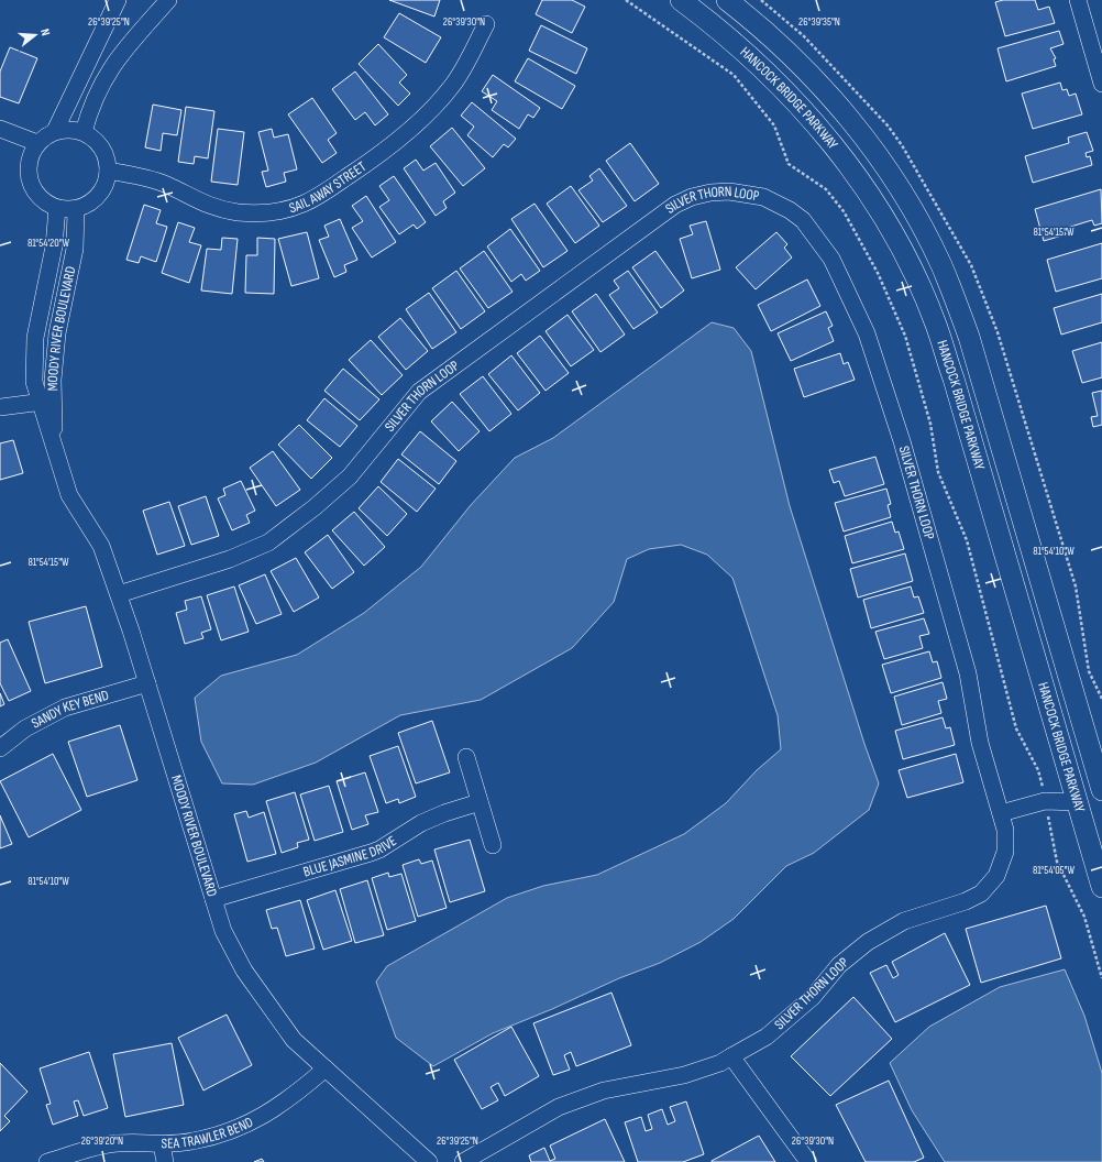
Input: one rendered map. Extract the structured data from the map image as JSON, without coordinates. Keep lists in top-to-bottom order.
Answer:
{
  "streets": {
    "main road": ["HANCOCK BRIDGE PARKWAY"],
    "street": [
      "SAIL AWAY STREET",
      "SILVER THORN LOOP",
      "MOODY RIVER BOULEVARD",
      "SANDY KEY BEND",
      "BLUE JASMINE DRIVE",
      "SEA TRAWLER BEND"
    ]
  },
  "crossings": [
    ["SAIL AWAY STREET", "MOODY RIVER BOULEVARD"],
    ["SILVER THORN LOOP", "MOODY RIVER BOULEVARD"],
    ["MOODY RIVER BOULEVARD", "SANDY KEY BEND"],
    ["MOODY RIVER BOULEVARD", "BLUE JASMINE DRIVE"],
    ["MOODY RIVER BOULEVARD", "SEA TRAWLER BEND"]
  ],
  "north": "right",
  "coordinates": [
    "26°39'25\"N",
    "26°39'30\"N",
    "26°39'35\"N",
    "81°54'15\"W",
    "81°54'20\"W",
    "81°54'10\"W",
    "81°54'05\"W",
    "26°39'20\"N"
  ]
}
